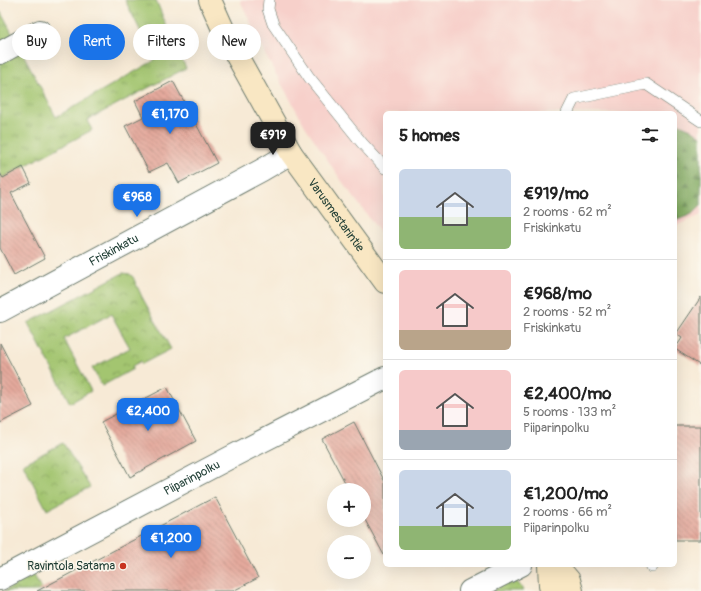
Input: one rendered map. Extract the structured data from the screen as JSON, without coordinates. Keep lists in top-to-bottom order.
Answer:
{
  "streets": {
    "street": ["Varusmestarintie", "Friskinkatu", "Piiparinpolku"]
  },
  "crossings": [
    ["Varusmestarintie", "Friskinkatu"]
  ],
  "places": ["Ravintola Satama"],
  "page": {
    "chip": [
      "Buy",
      "Rent",
      "Filters",
      "New"
    ],
    "price": [
      "€1,170",
      "€919",
      "€968",
      "€2,400",
      "€1,200"
    ],
    "heading": "5 homes",
    "list": [
      {
        "name": "€919/mo",
        "note": "2 rooms · 62 m² · Friskinkatu"
      },
      {
        "name": "€968/mo",
        "note": "2 rooms · 52 m² · Friskinkatu"
      },
      {
        "name": "€2,400/mo",
        "note": "5 rooms · 133 m² · Piiparinpolku"
      },
      {
        "name": "€1,200/mo",
        "note": "2 rooms · 66 m² · Piiparinpolku"
      }
    ],
    "map_buttons": ["+", "−"]
  }
}
